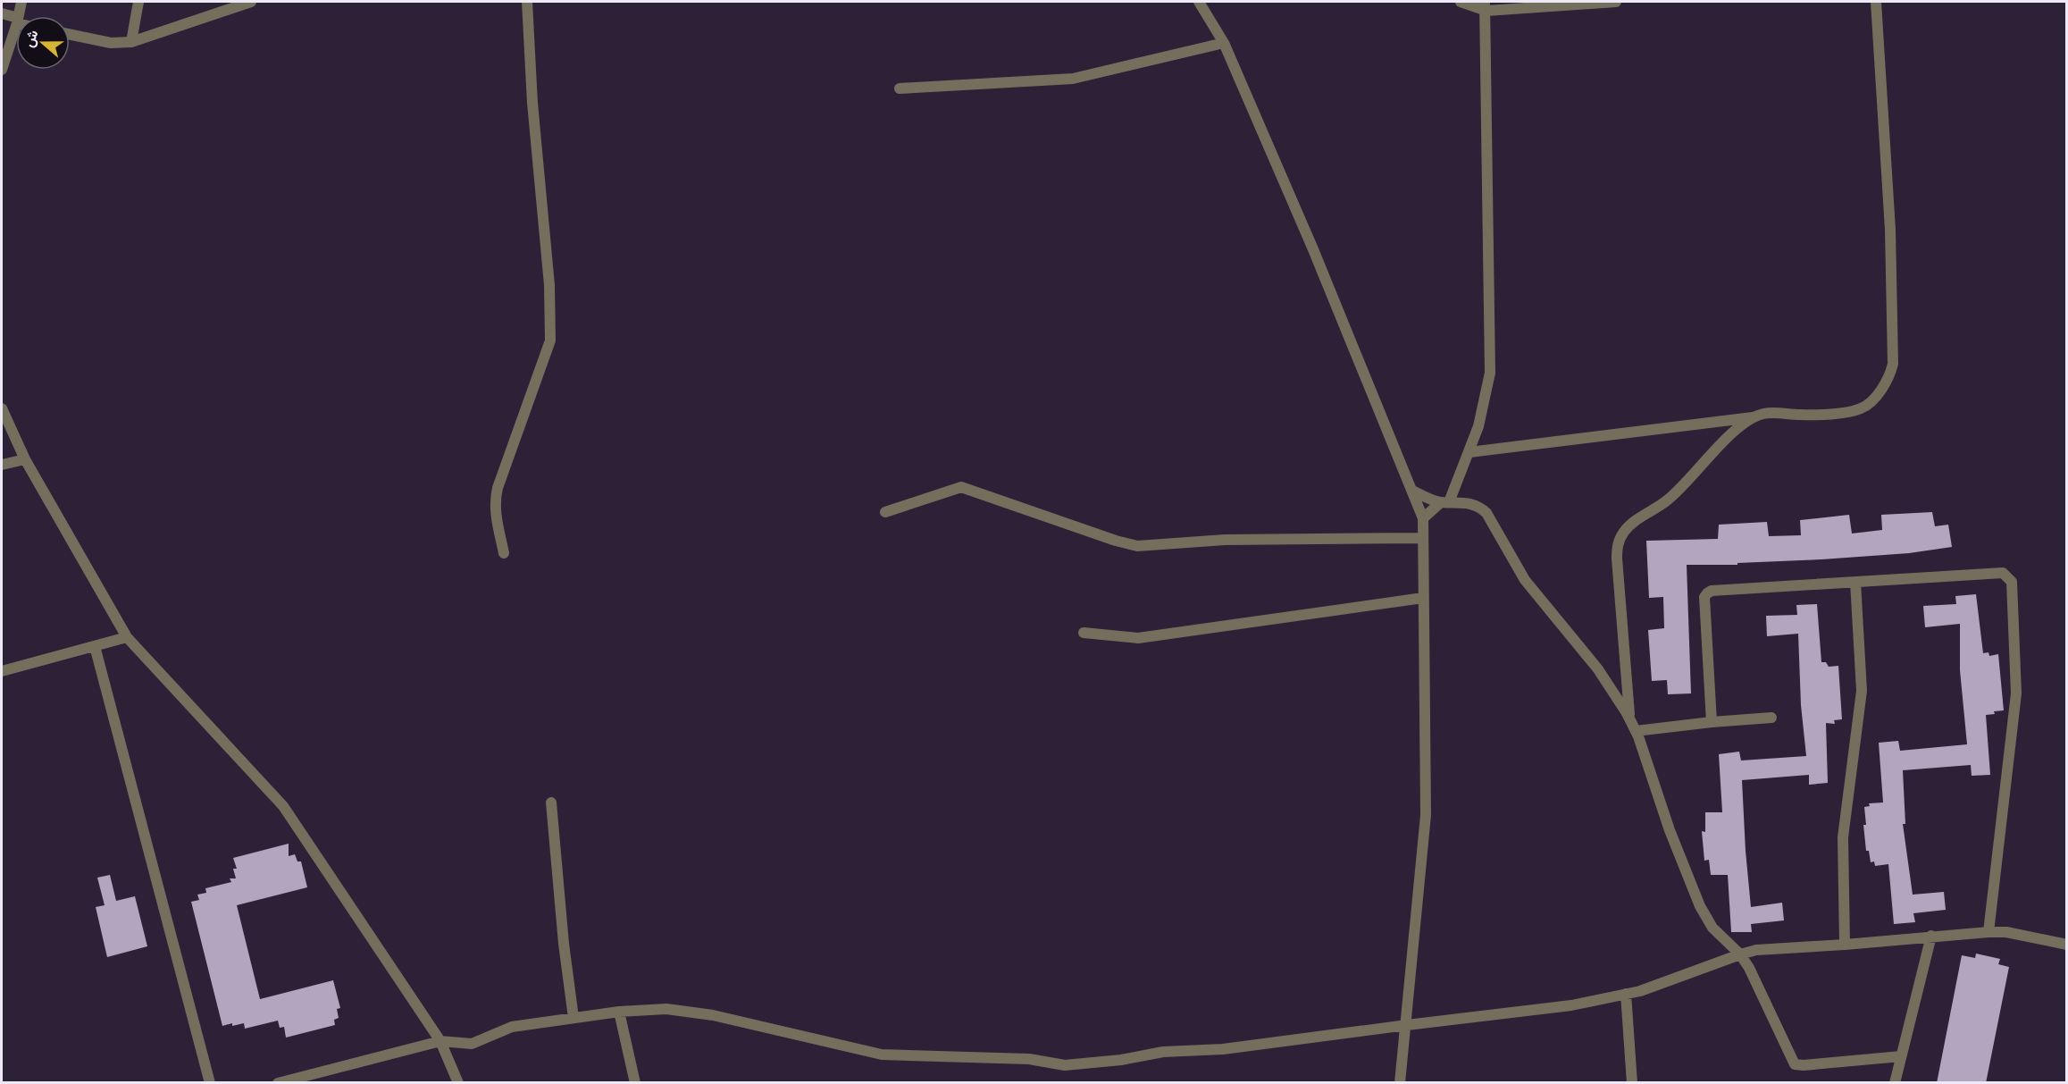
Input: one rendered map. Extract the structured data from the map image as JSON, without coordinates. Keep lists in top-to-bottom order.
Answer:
{
  "north": "left"
}
